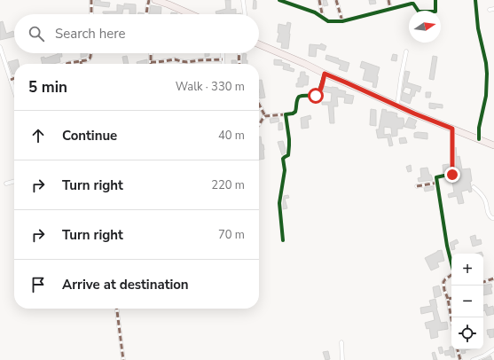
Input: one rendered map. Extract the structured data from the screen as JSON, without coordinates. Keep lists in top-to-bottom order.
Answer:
{
  "north": "right",
  "page": {
    "search": "Search here",
    "heading": ["5 min", "Walk · 330 m"],
    "list": [
      ["Continue", "40 m"],
      ["Turn right", "220 m"],
      ["Turn right", "70 m"],
      "Arrive at destination"
    ],
    "map_buttons": ["+", "−"]
  }
}
